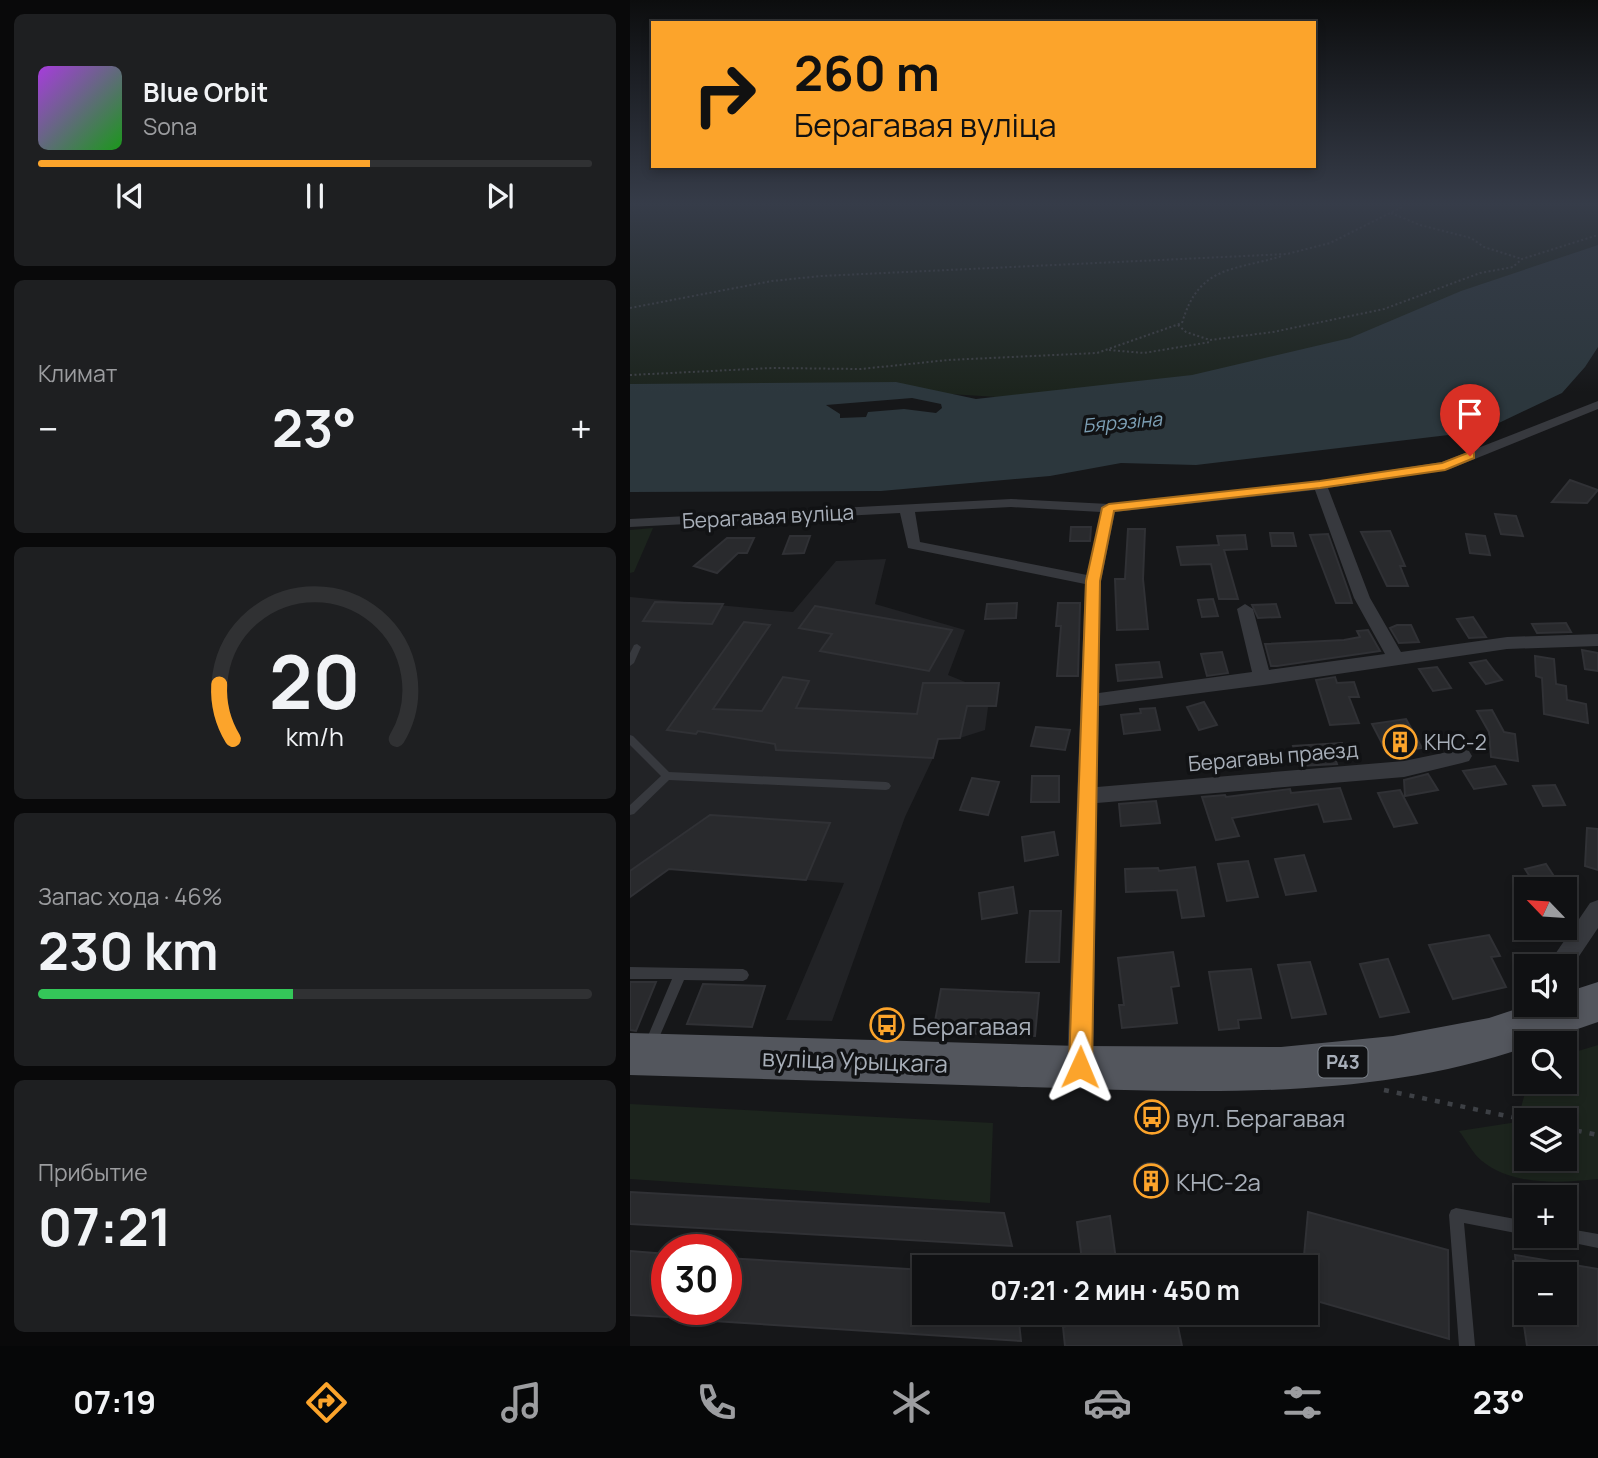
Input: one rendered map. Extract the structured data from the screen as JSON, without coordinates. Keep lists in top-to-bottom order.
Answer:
{
  "streets": {
    "main road": ["вуліца Урыцкага", "Р43"],
    "street": ["Берагавая вуліца", "Берагавы праезд"]
  },
  "crossings": [
    ["вуліца Урыцкага", "Р43"]
  ],
  "water": ["Бярэзіна"],
  "places": {
    "building": ["КНС-2", "КНС-2а"],
    "bus stop": ["Берагавая", "вул. Берагавая"]
  },
  "north": "top left",
  "page": {
    "turn": ["260 m", "Берагавая вуліца"],
    "song": ["Blue Orbit", "Sona"],
    "tile": [
      "Климат",
      ["Запас хода · 46%", "230 km"],
      ["Прибытие", "07:21"]
    ],
    "heat": ["−", "23°", "+"],
    "map_buttons": ["+", "−"],
    "limit": "30",
    "trip": "07:21 · 2 мин · 450 m",
    "tabs": ["07:19", "23°"],
    "gauge": ["20", "km/h"]
  }
}
